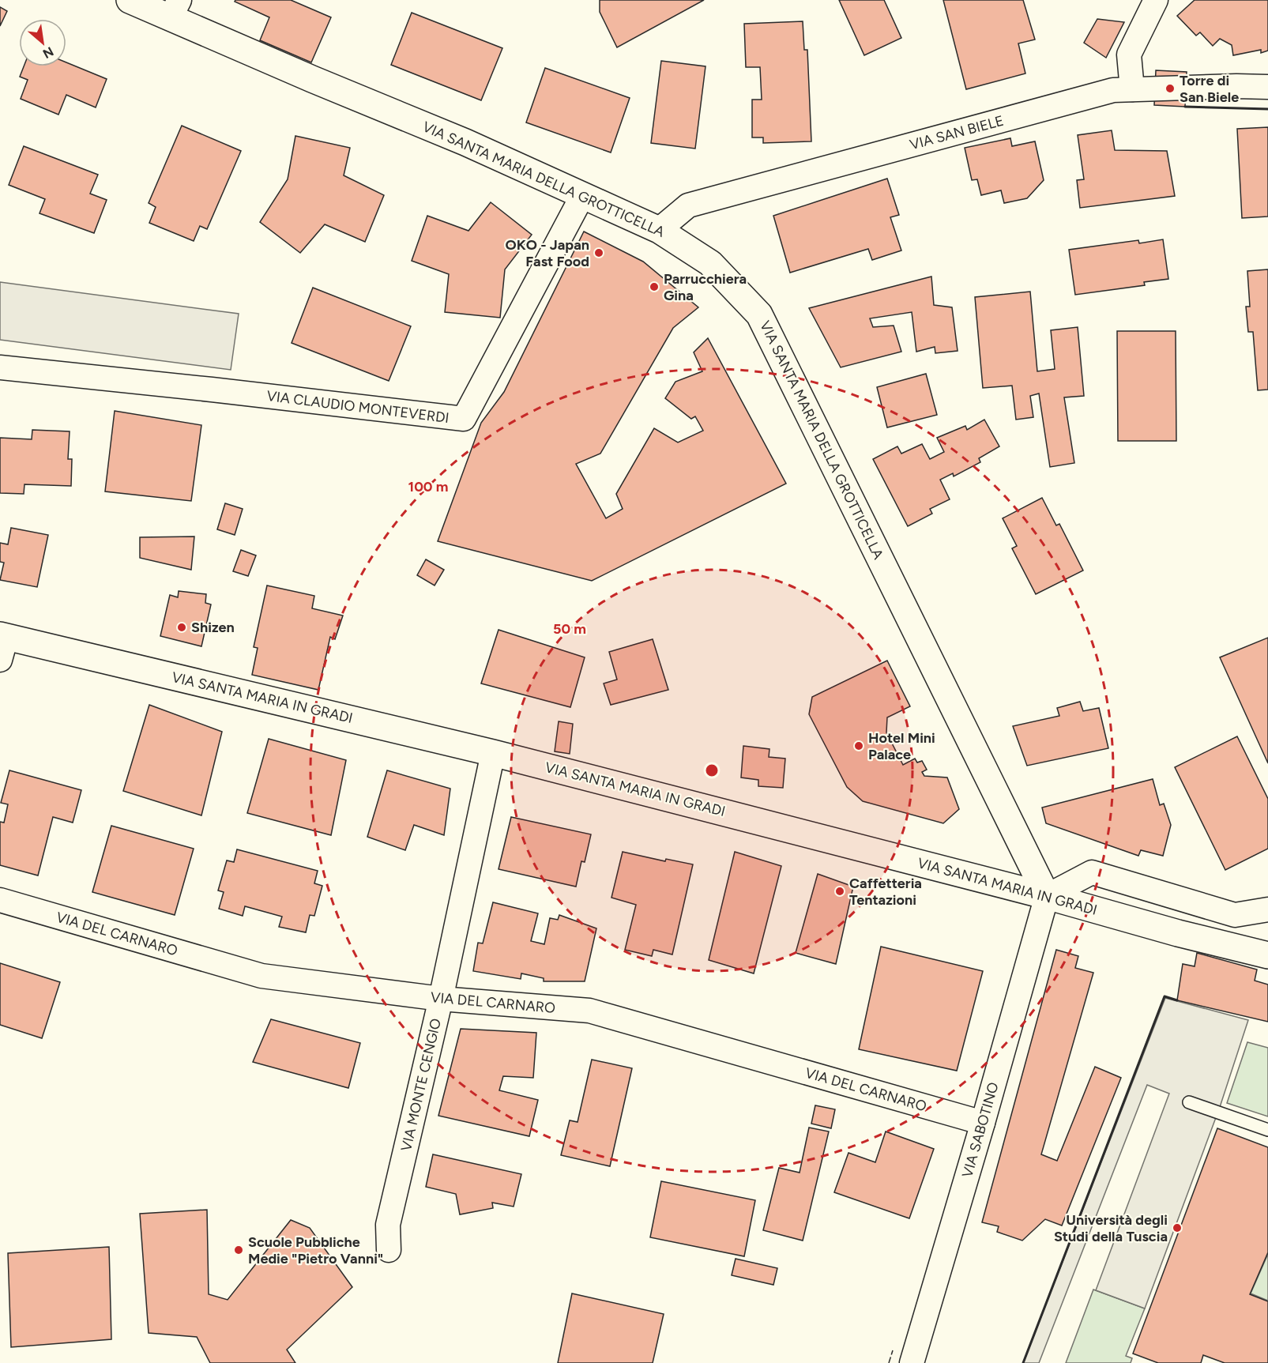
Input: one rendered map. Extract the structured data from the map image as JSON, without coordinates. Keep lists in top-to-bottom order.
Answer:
{
  "streets": {
    "street": [
      "VIA SAN BIELE",
      "VIA SANTA MARIA DELLA GROTTICELLA",
      "VIA CLAUDIO MONTEVERDI",
      "VIA SANTA MARIA IN GRADI",
      "VIA DEL CARNARO",
      "VIA MONTE CENGIO",
      "VIA SABOTINO"
    ]
  },
  "crossings": [
    ["VIA SAN BIELE", "VIA SANTA MARIA DELLA GROTTICELLA"],
    ["VIA SANTA MARIA DELLA GROTTICELLA", "VIA CLAUDIO MONTEVERDI"],
    ["VIA SANTA MARIA DELLA GROTTICELLA", "VIA SANTA MARIA IN GRADI"],
    ["VIA SANTA MARIA DELLA GROTTICELLA", "VIA SABOTINO"],
    ["VIA SANTA MARIA IN GRADI", "VIA MONTE CENGIO"],
    ["VIA SANTA MARIA IN GRADI", "VIA SABOTINO"],
    ["VIA DEL CARNARO", "VIA MONTE CENGIO"],
    ["VIA DEL CARNARO", "VIA SABOTINO"]
  ],
  "places": [
    "Torre di San Biele",
    "OKO - Japan Fast Food",
    "Parrucchiera Gina",
    "Shizen",
    "Hotel Mini Palace",
    "Caffetteria Tentazioni",
    "Università degli Studi della Tuscia",
    "Scuole Pubbliche Medie \"Pietro Vanni\""
  ],
  "north": "bottom right",
  "rings": ["100 m", "50 m"]
}
